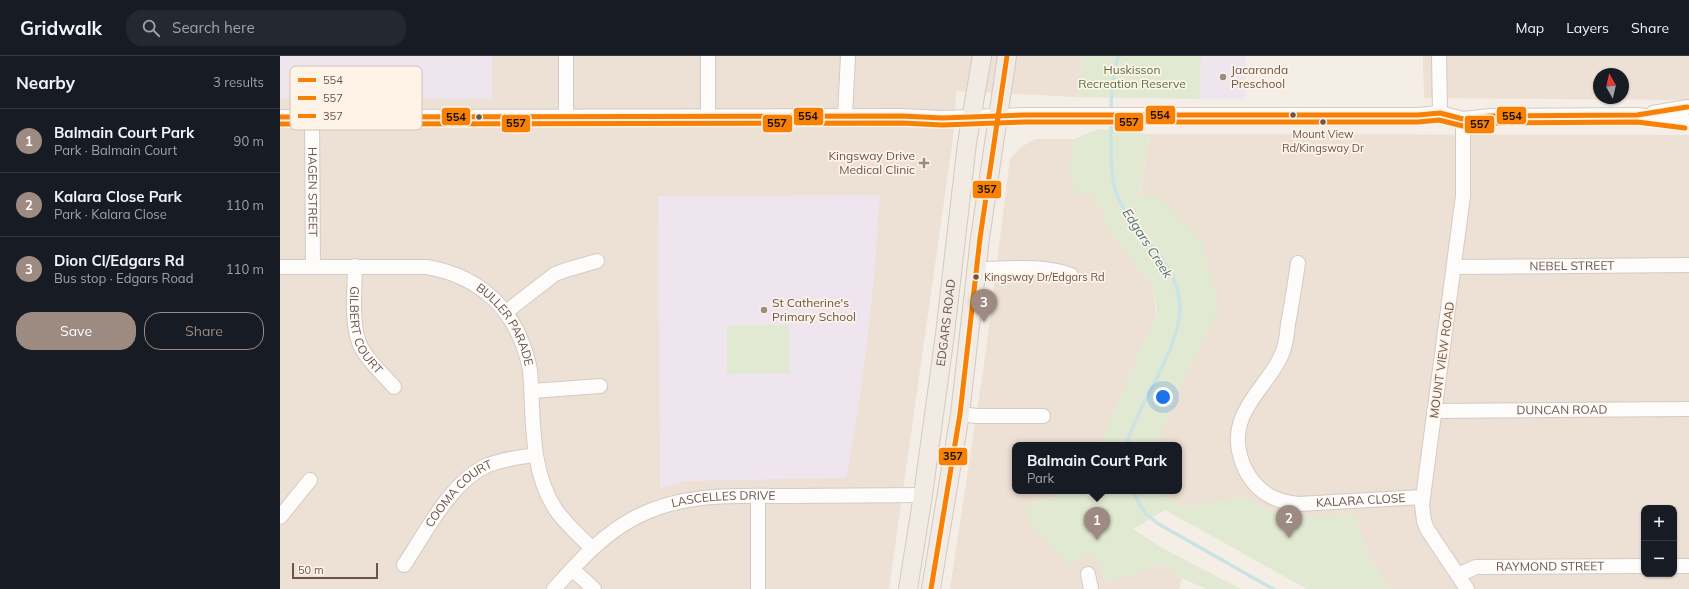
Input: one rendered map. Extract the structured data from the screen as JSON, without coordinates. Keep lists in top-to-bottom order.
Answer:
{
  "streets": {
    "main road": ["EDGARS ROAD"],
    "street": [
      "HAGEN STREET",
      "NEBEL STREET",
      "BULLER PARADE",
      "GILBERT COURT",
      "MOUNT VIEW ROAD",
      "DUNCAN ROAD",
      "COOMA COURT",
      "LASCELLES DRIVE",
      "KALARA CLOSE",
      "RAYMOND STREET"
    ]
  },
  "crossings": [
    ["HAGEN STREET", "BULLER PARADE"],
    ["NEBEL STREET", "MOUNT VIEW ROAD"],
    ["EDGARS ROAD", "LASCELLES DRIVE"],
    ["BULLER PARADE", "GILBERT COURT"],
    ["BULLER PARADE", "COOMA COURT"],
    ["BULLER PARADE", "LASCELLES DRIVE"],
    ["MOUNT VIEW ROAD", "DUNCAN ROAD"],
    ["MOUNT VIEW ROAD", "KALARA CLOSE"],
    ["MOUNT VIEW ROAD", "RAYMOND STREET"]
  ],
  "water": ["Edgars Creek"],
  "parks": ["Huskisson Recreation Reserve"],
  "places": {
    "other": [
      "Jacaranda Preschool",
      "Mount View Rd/Kingsway Dr",
      "Kingsway Dr/Edgars Rd",
      "St Catherine's Primary School"
    ],
    "health": ["Kingsway Drive Medical Clinic"]
  },
  "lines": ["transit line 357", "transit line 554", "transit line 557"],
  "legend": ["554", "557", "357"],
  "scale_bar": "50 m",
  "north": "top",
  "page": {
    "header": "Gridwalk",
    "search": "Search here",
    "nav": ["Map", "Layers", "Share"],
    "heading": ["Nearby", "3 results"],
    "list": [
      {
        "mark": "1",
        "name": "Balmain Court Park",
        "note": "Park · Balmain Court",
        "value": "90 m"
      },
      {
        "mark": "2",
        "name": "Kalara Close Park",
        "note": "Park · Kalara Close",
        "value": "110 m"
      },
      {
        "mark": "3",
        "name": "Dion Cl/Edgars Rd",
        "note": "Bus stop · Edgars Road",
        "value": "110 m"
      }
    ],
    "pins": ["3", "2", "1"],
    "buttons": ["Save", "Share"],
    "popup": ["Balmain Court Park", "Park"],
    "map_buttons": ["+", "−"],
    "scale": "50 m"
  }
}
